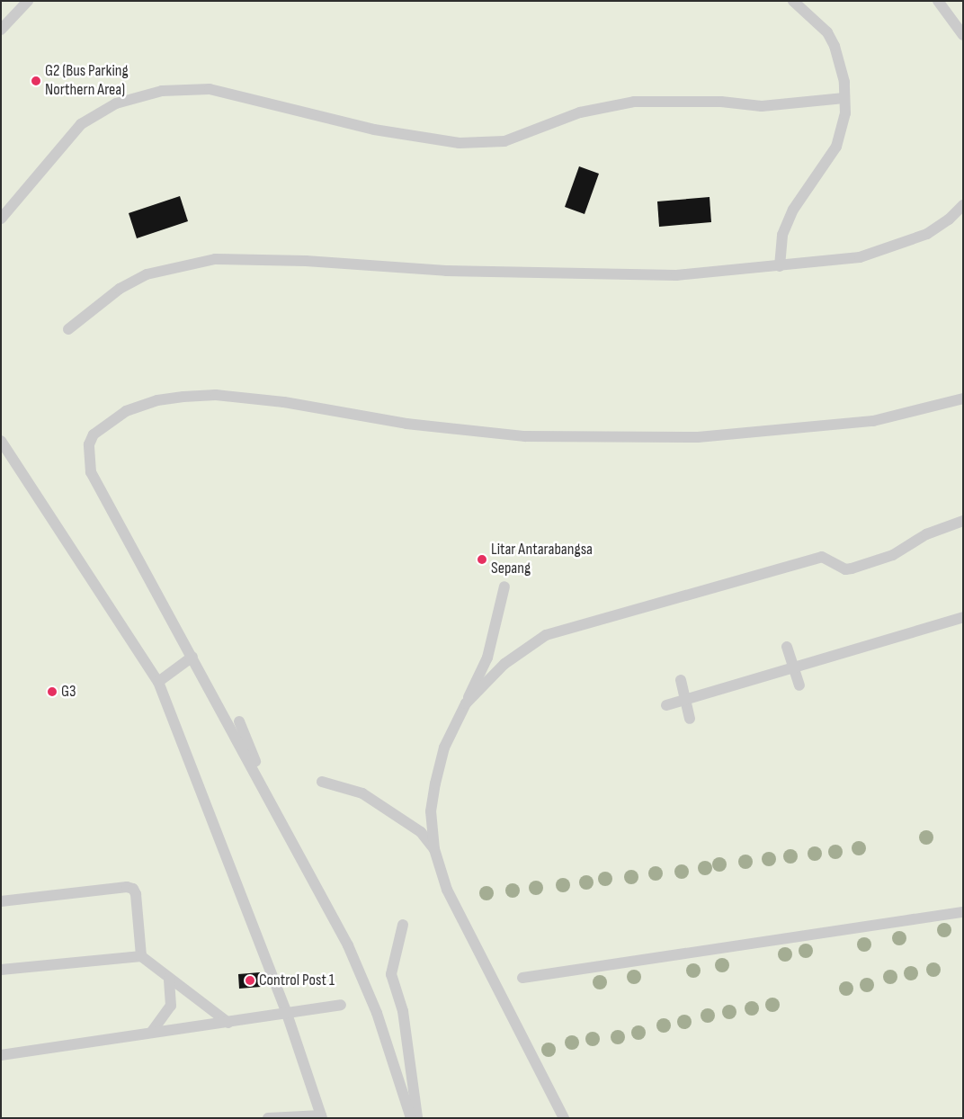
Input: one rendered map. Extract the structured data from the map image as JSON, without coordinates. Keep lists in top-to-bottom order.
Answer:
{
  "places": [
    "G2 (Bus Parking Northern Area)",
    "Litar Antarabangsa Sepang",
    "G3",
    "Control Post 1"
  ]
}
